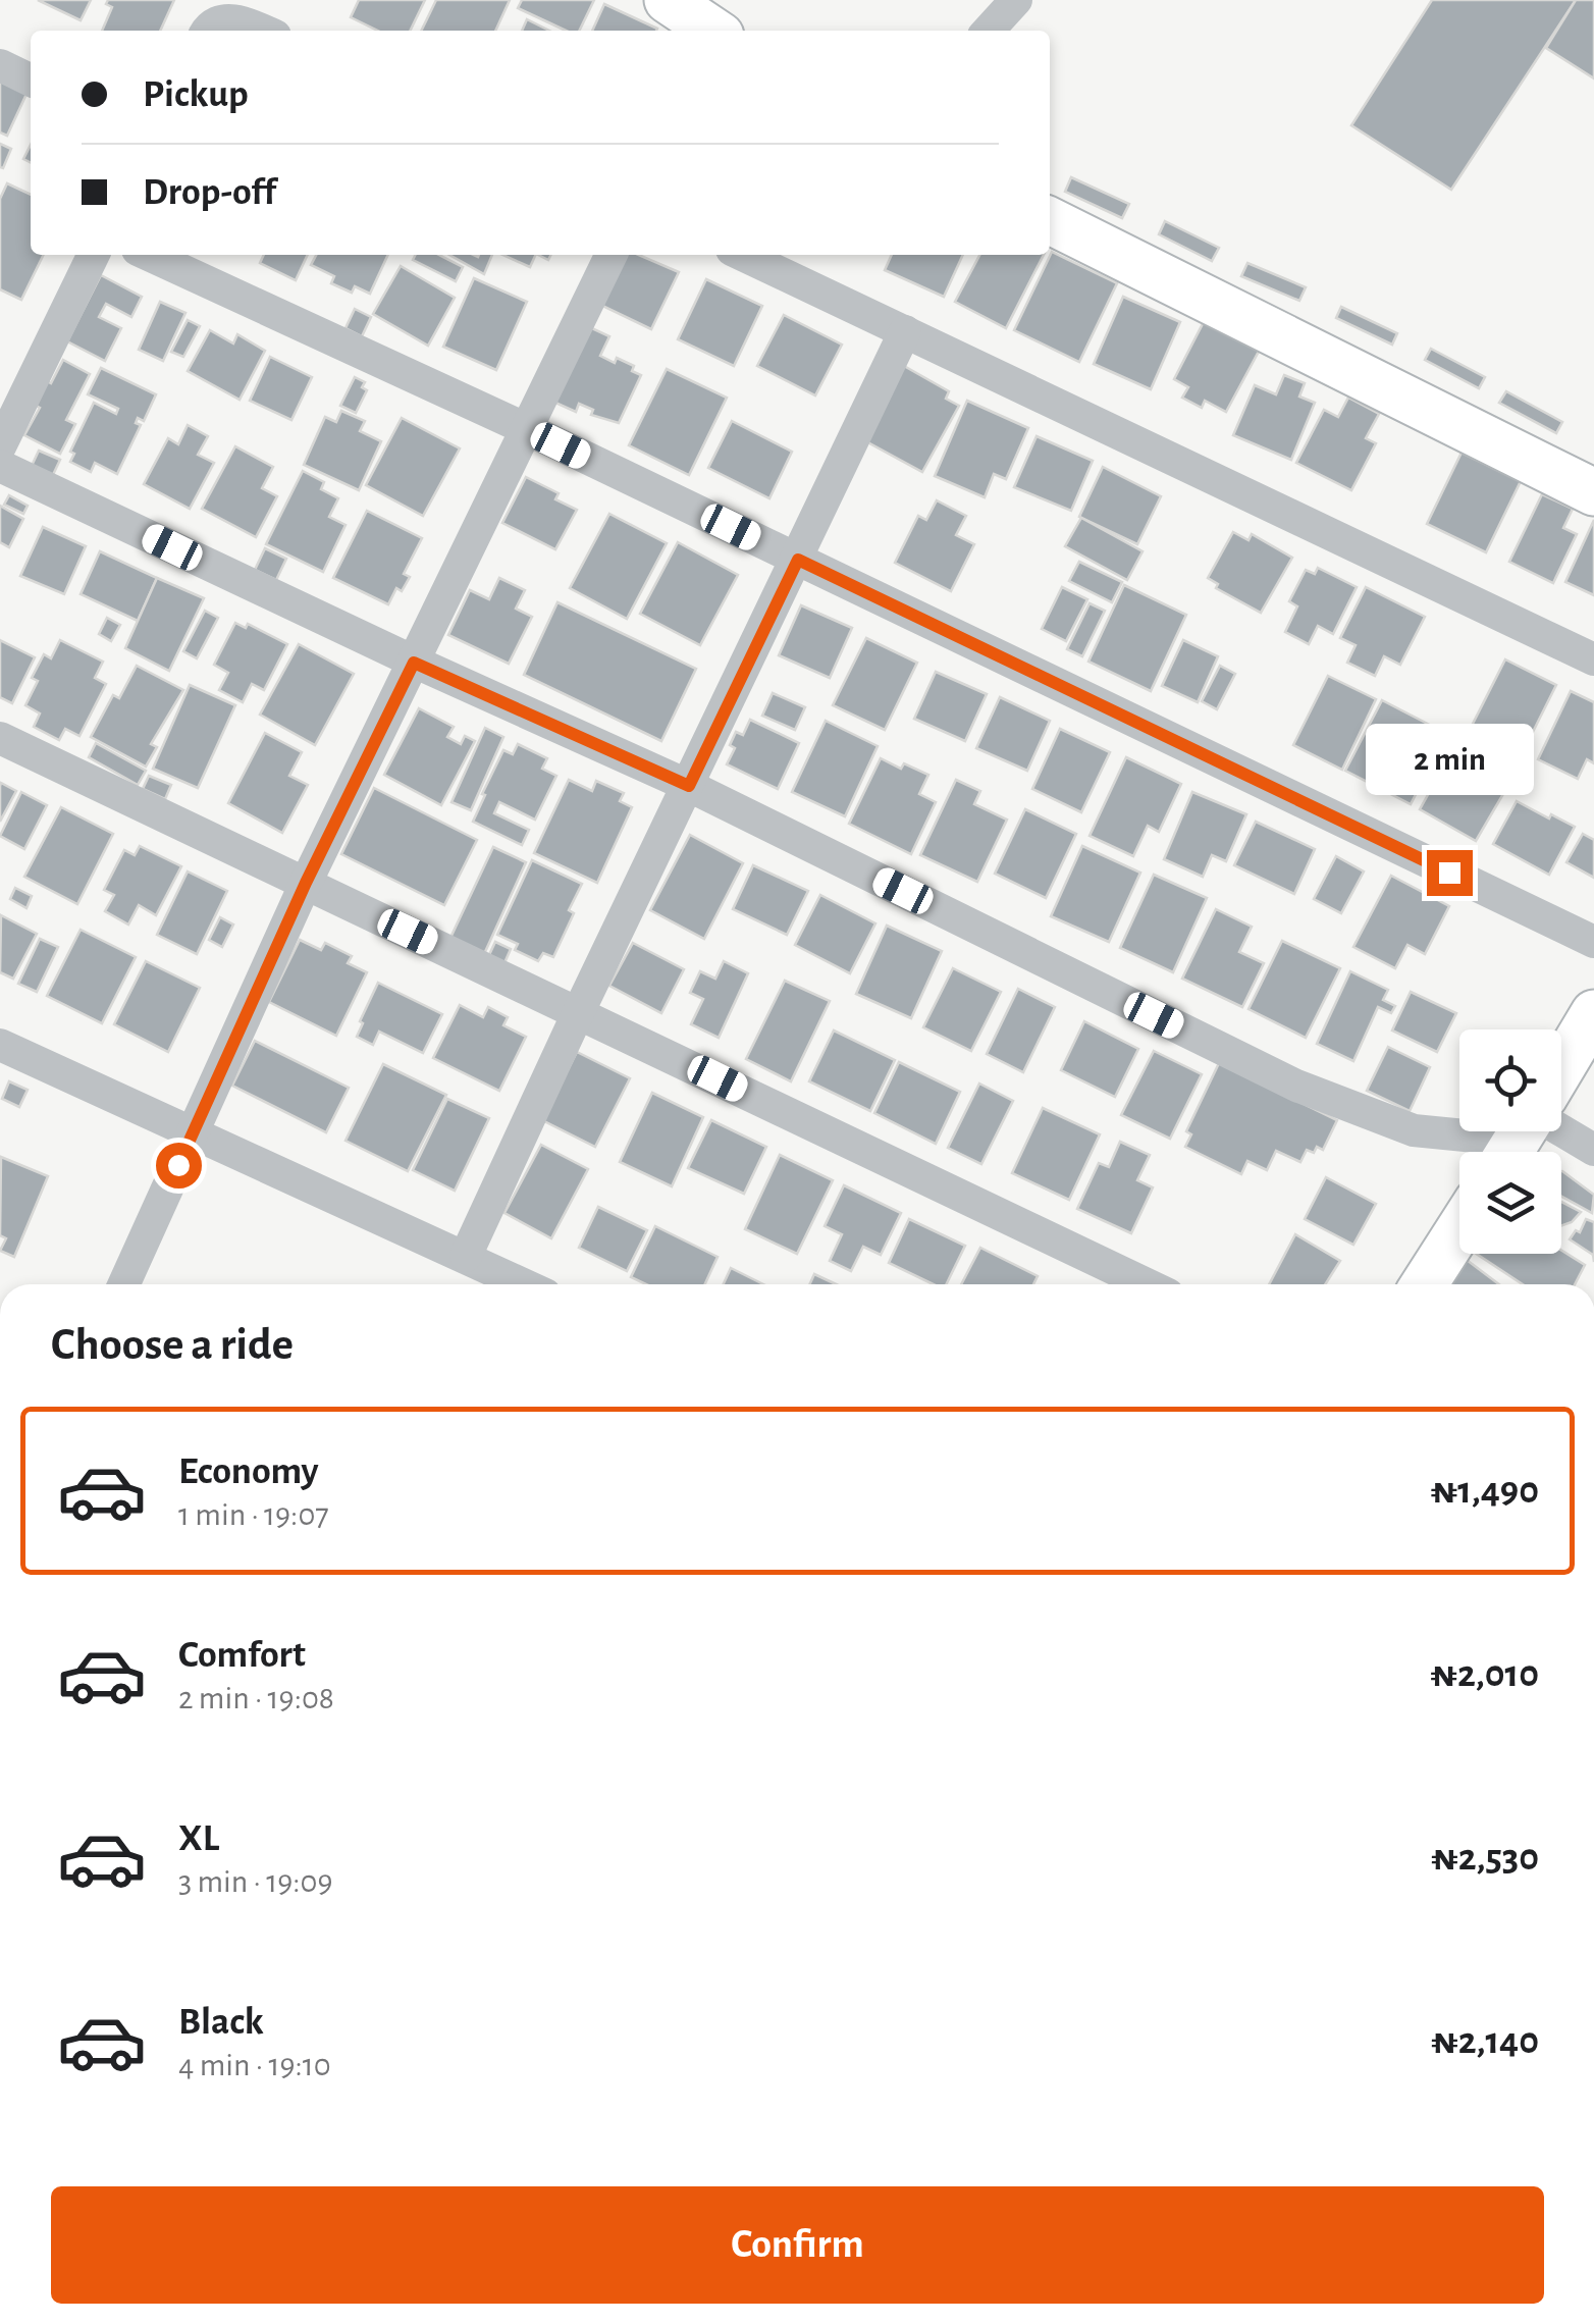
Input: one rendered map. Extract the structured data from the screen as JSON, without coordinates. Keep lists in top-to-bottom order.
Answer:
{
  "page": {
    "banner": ["Pickup", "Drop-off"],
    "bubble": "2 min",
    "heading": "Choose a ride",
    "list": [
      {
        "name": "Economy",
        "note": "1 min · 19:07",
        "value": "₦1,490"
      },
      {
        "name": "Comfort",
        "note": "2 min · 19:08",
        "value": "₦2,010"
      },
      {
        "name": "XL",
        "note": "3 min · 19:09",
        "value": "₦2,530"
      },
      {
        "name": "Black",
        "note": "4 min · 19:10",
        "value": "₦2,140"
      }
    ],
    "buttons": "Confirm"
  }
}
